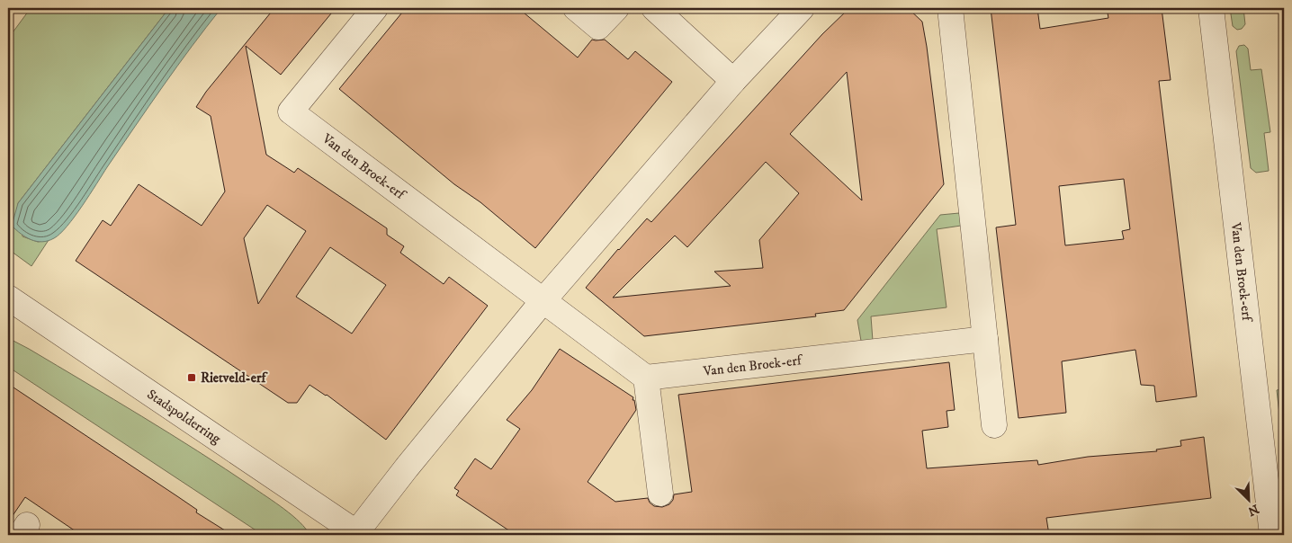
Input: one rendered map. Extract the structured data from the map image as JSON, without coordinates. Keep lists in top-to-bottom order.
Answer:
{
  "streets": {
    "street": ["Van den Broek-erf", "Stadspolderring"]
  },
  "places": {
    "transit": ["Rietveld-erf"]
  },
  "north": "bottom right"
}
